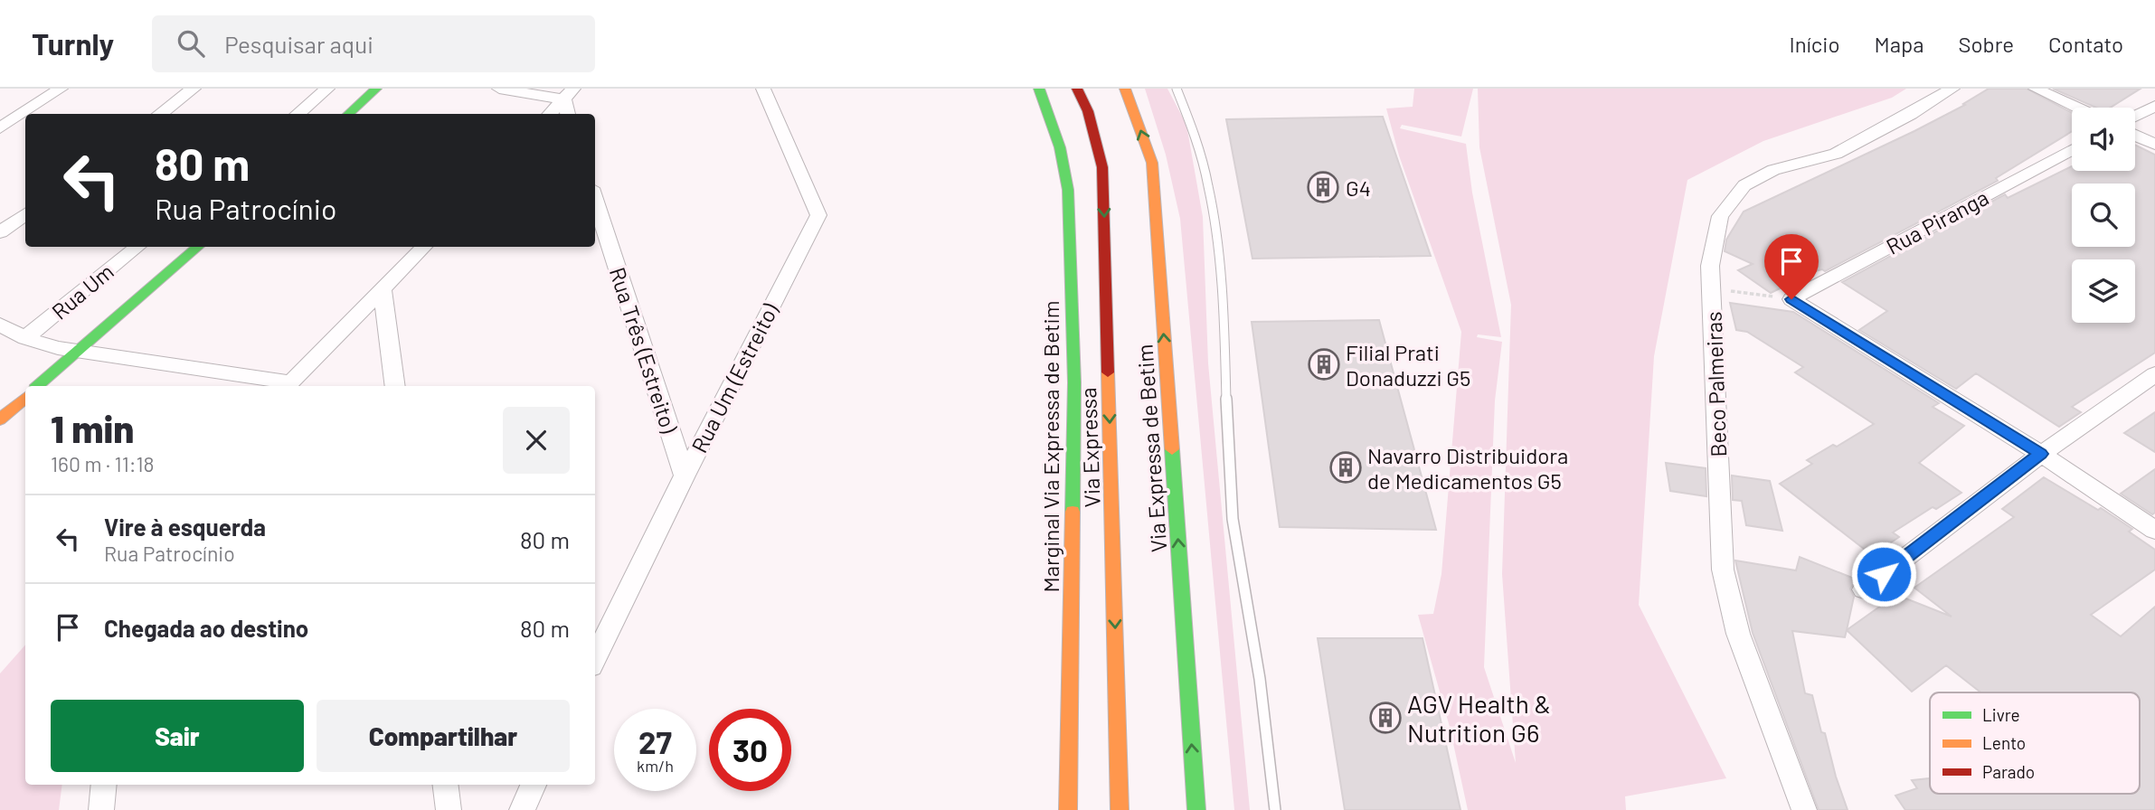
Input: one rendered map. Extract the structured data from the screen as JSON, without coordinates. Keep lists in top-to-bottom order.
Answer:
{
  "streets": {
    "main road": ["Marginal Via Expressa de Betim", "Via Expressa", "Via Expressa de Betim"],
    "street": [
      "Rua Piranga",
      "Rua Um",
      "Rua Três (Estreito)",
      "Rua Um (Estreito)",
      "Beco Palmeiras"
    ]
  },
  "crossings": [
    ["Rua Três (Estreito)", "Rua Um (Estreito)"]
  ],
  "one_way": ["Via Expressa", "Via Expressa de Betim"],
  "places": {
    "building": [
      "G4",
      "Filial Prati Donaduzzi G5",
      "Navarro Distribuidora de Medicamentos G5",
      "AGV Health & Nutrition G6"
    ]
  },
  "legend": ["Livre", "Lento", "Parado"],
  "page": {
    "header": "Turnly",
    "search": "Pesquisar aqui",
    "nav": [
      "Início",
      "Mapa",
      "Sobre",
      "Contato"
    ],
    "turn": ["80 m", "Rua Patrocínio"],
    "heading": ["1 min", "160 m · 11:18"],
    "list": [
      {
        "name": "Vire à esquerda",
        "note": "Rua Patrocínio",
        "value": "80 m"
      },
      {
        "name": "Chegada ao destino",
        "value": "80 m"
      }
    ],
    "buttons": ["Sair", "Compartilhar"],
    "speed": "27 km/h",
    "limit": "30"
  }
}
